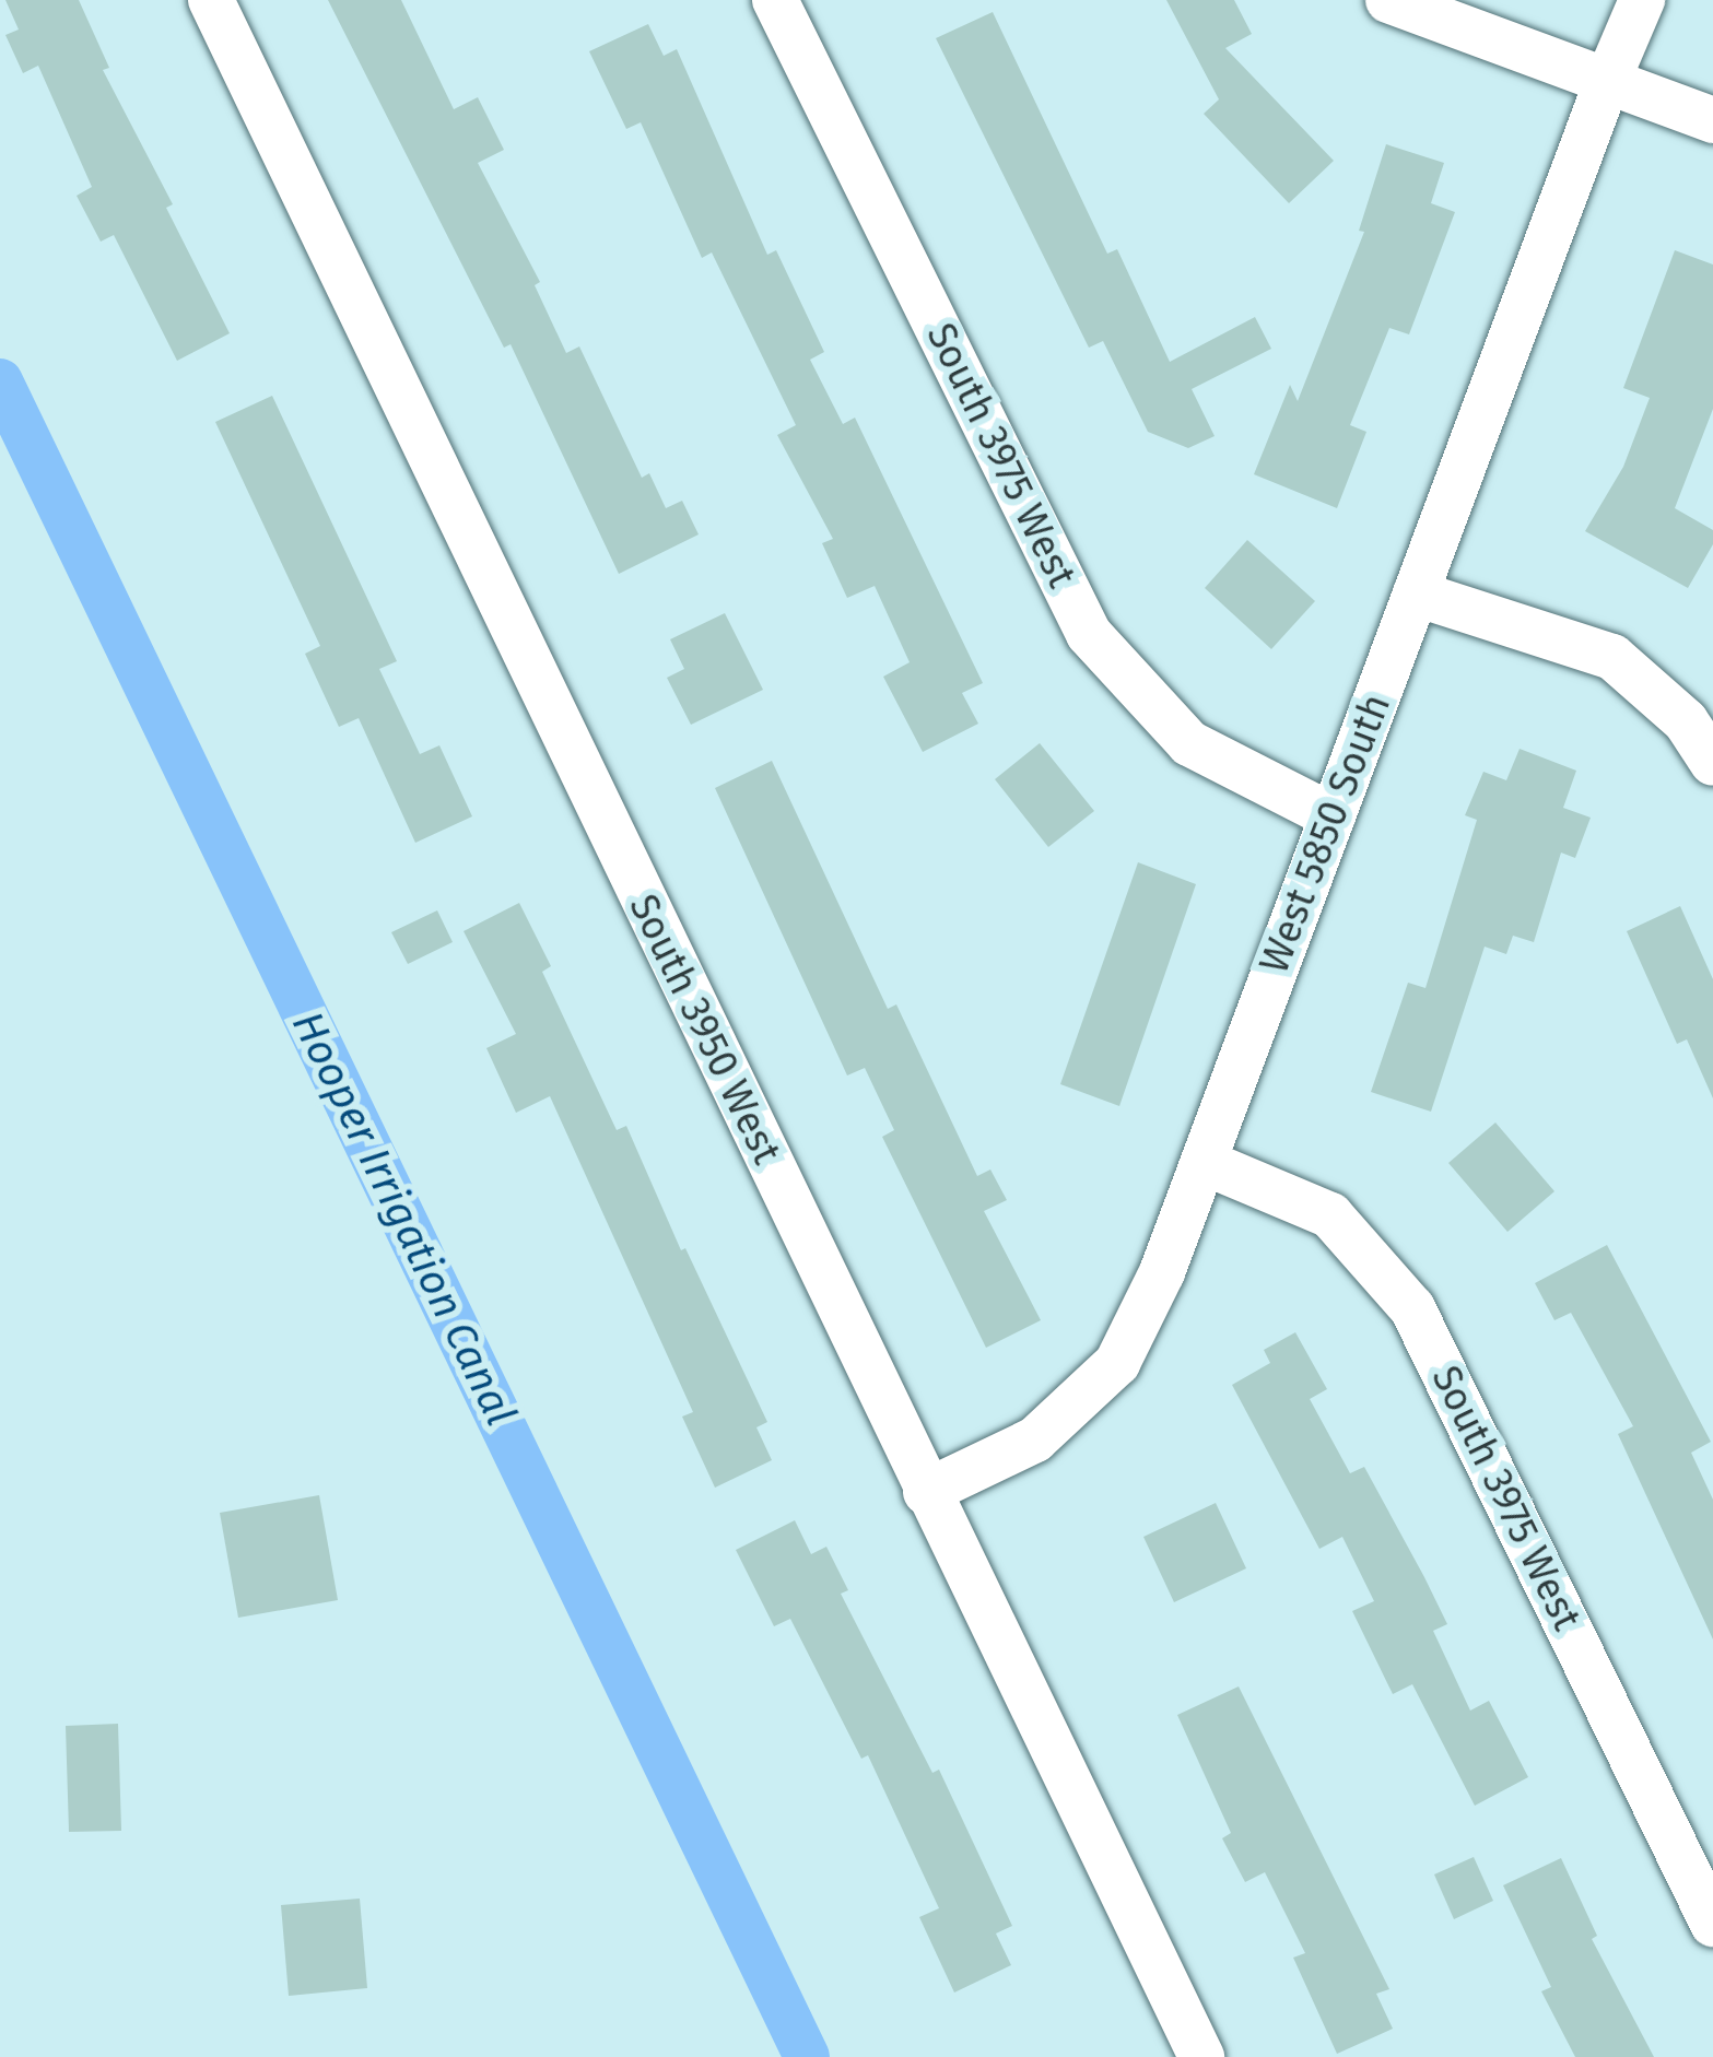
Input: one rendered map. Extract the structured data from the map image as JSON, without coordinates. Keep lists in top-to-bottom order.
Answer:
{
  "streets": {
    "street": ["South 3975 West", "West 5850 South", "South 3950 West"]
  },
  "crossings": [
    ["South 3975 West", "West 5850 South"],
    ["West 5850 South", "South 3950 West"]
  ],
  "water": ["Hooper Irrigation Canal"]
}
